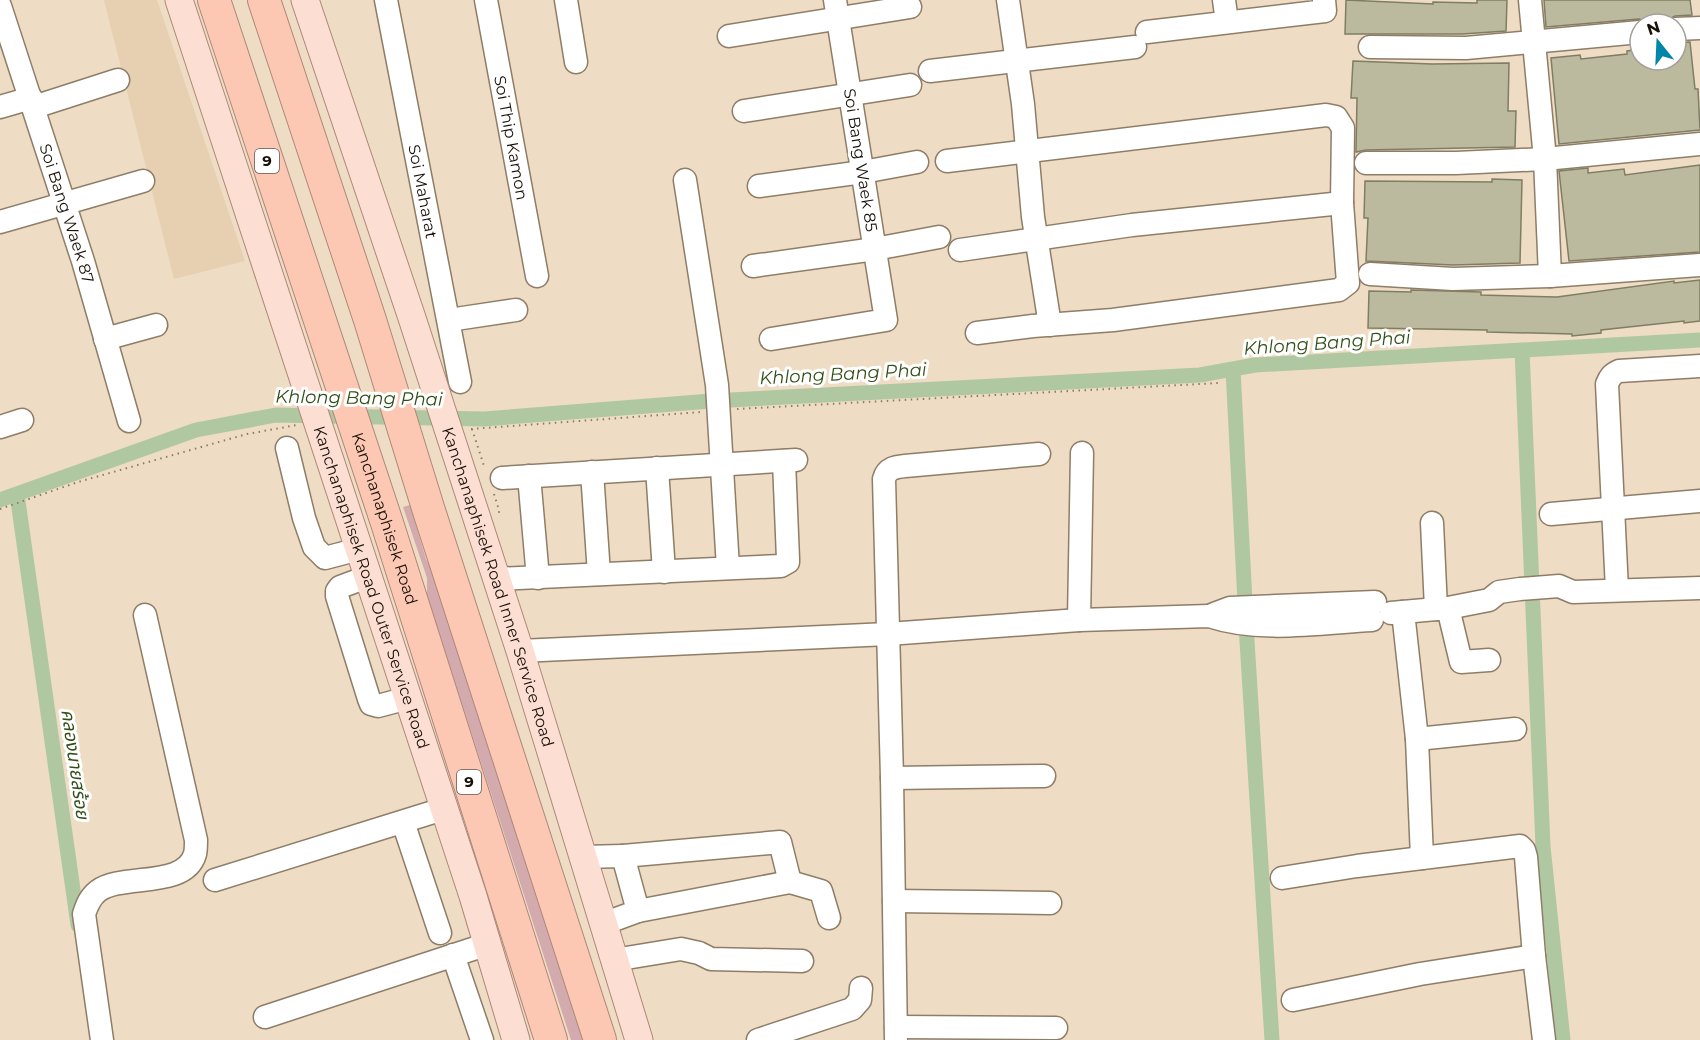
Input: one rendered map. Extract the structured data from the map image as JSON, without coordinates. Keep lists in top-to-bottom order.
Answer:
{
  "streets": {
    "highway": ["9", "Kanchanaphisek Road"],
    "main road": ["Kanchanaphisek Road Inner Service Road", "Kanchanaphisek Road Outer Service Road"],
    "street": [
      "Soi Thip Kamon",
      "Soi Bang Waek 85",
      "Soi Maharat",
      "Soi Bang Waek 87"
    ]
  },
  "water": ["Khlong Bang Phai", "คลองนายสร้อย"],
  "north": "top"
}
